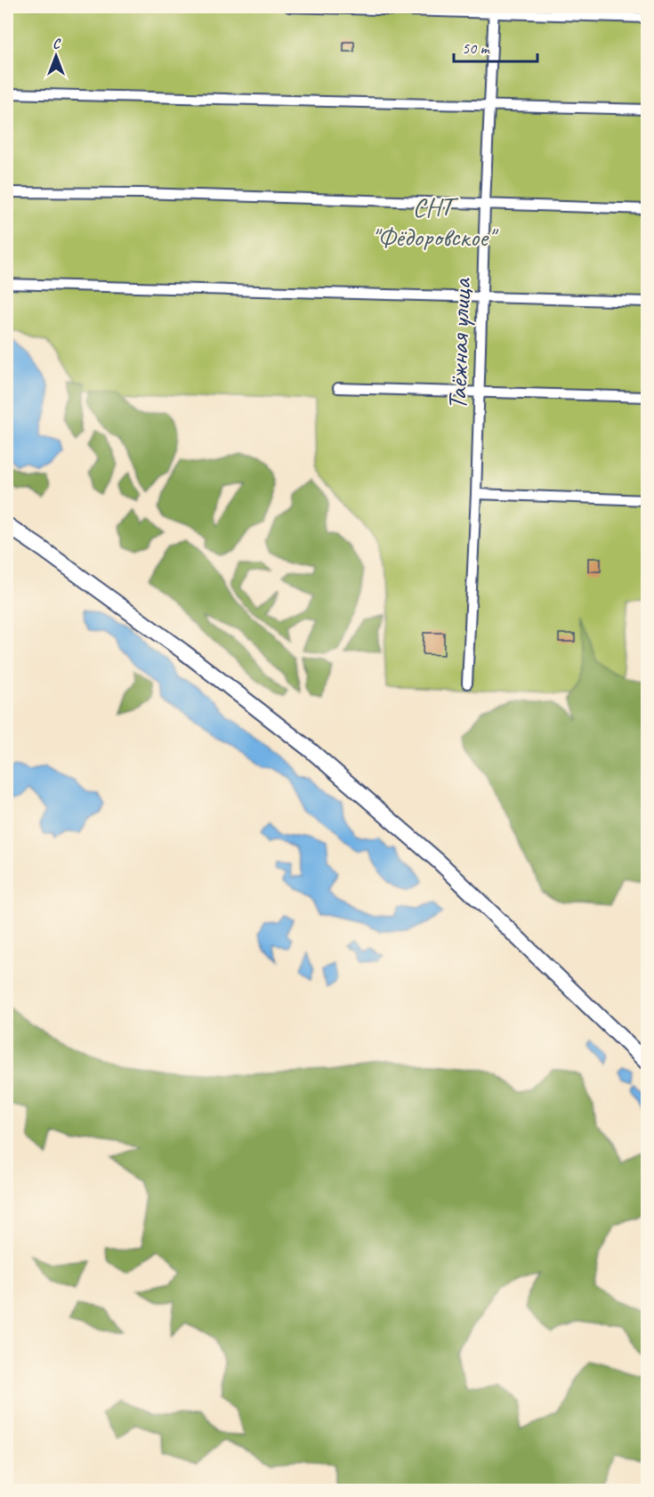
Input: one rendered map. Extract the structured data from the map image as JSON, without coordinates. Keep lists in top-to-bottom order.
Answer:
{
  "streets": {
    "street": ["Таёжная улица"]
  },
  "parks": ["СНТ \"Фёдоровское\""],
  "scale_bar": "50 m",
  "north": "top"
}
